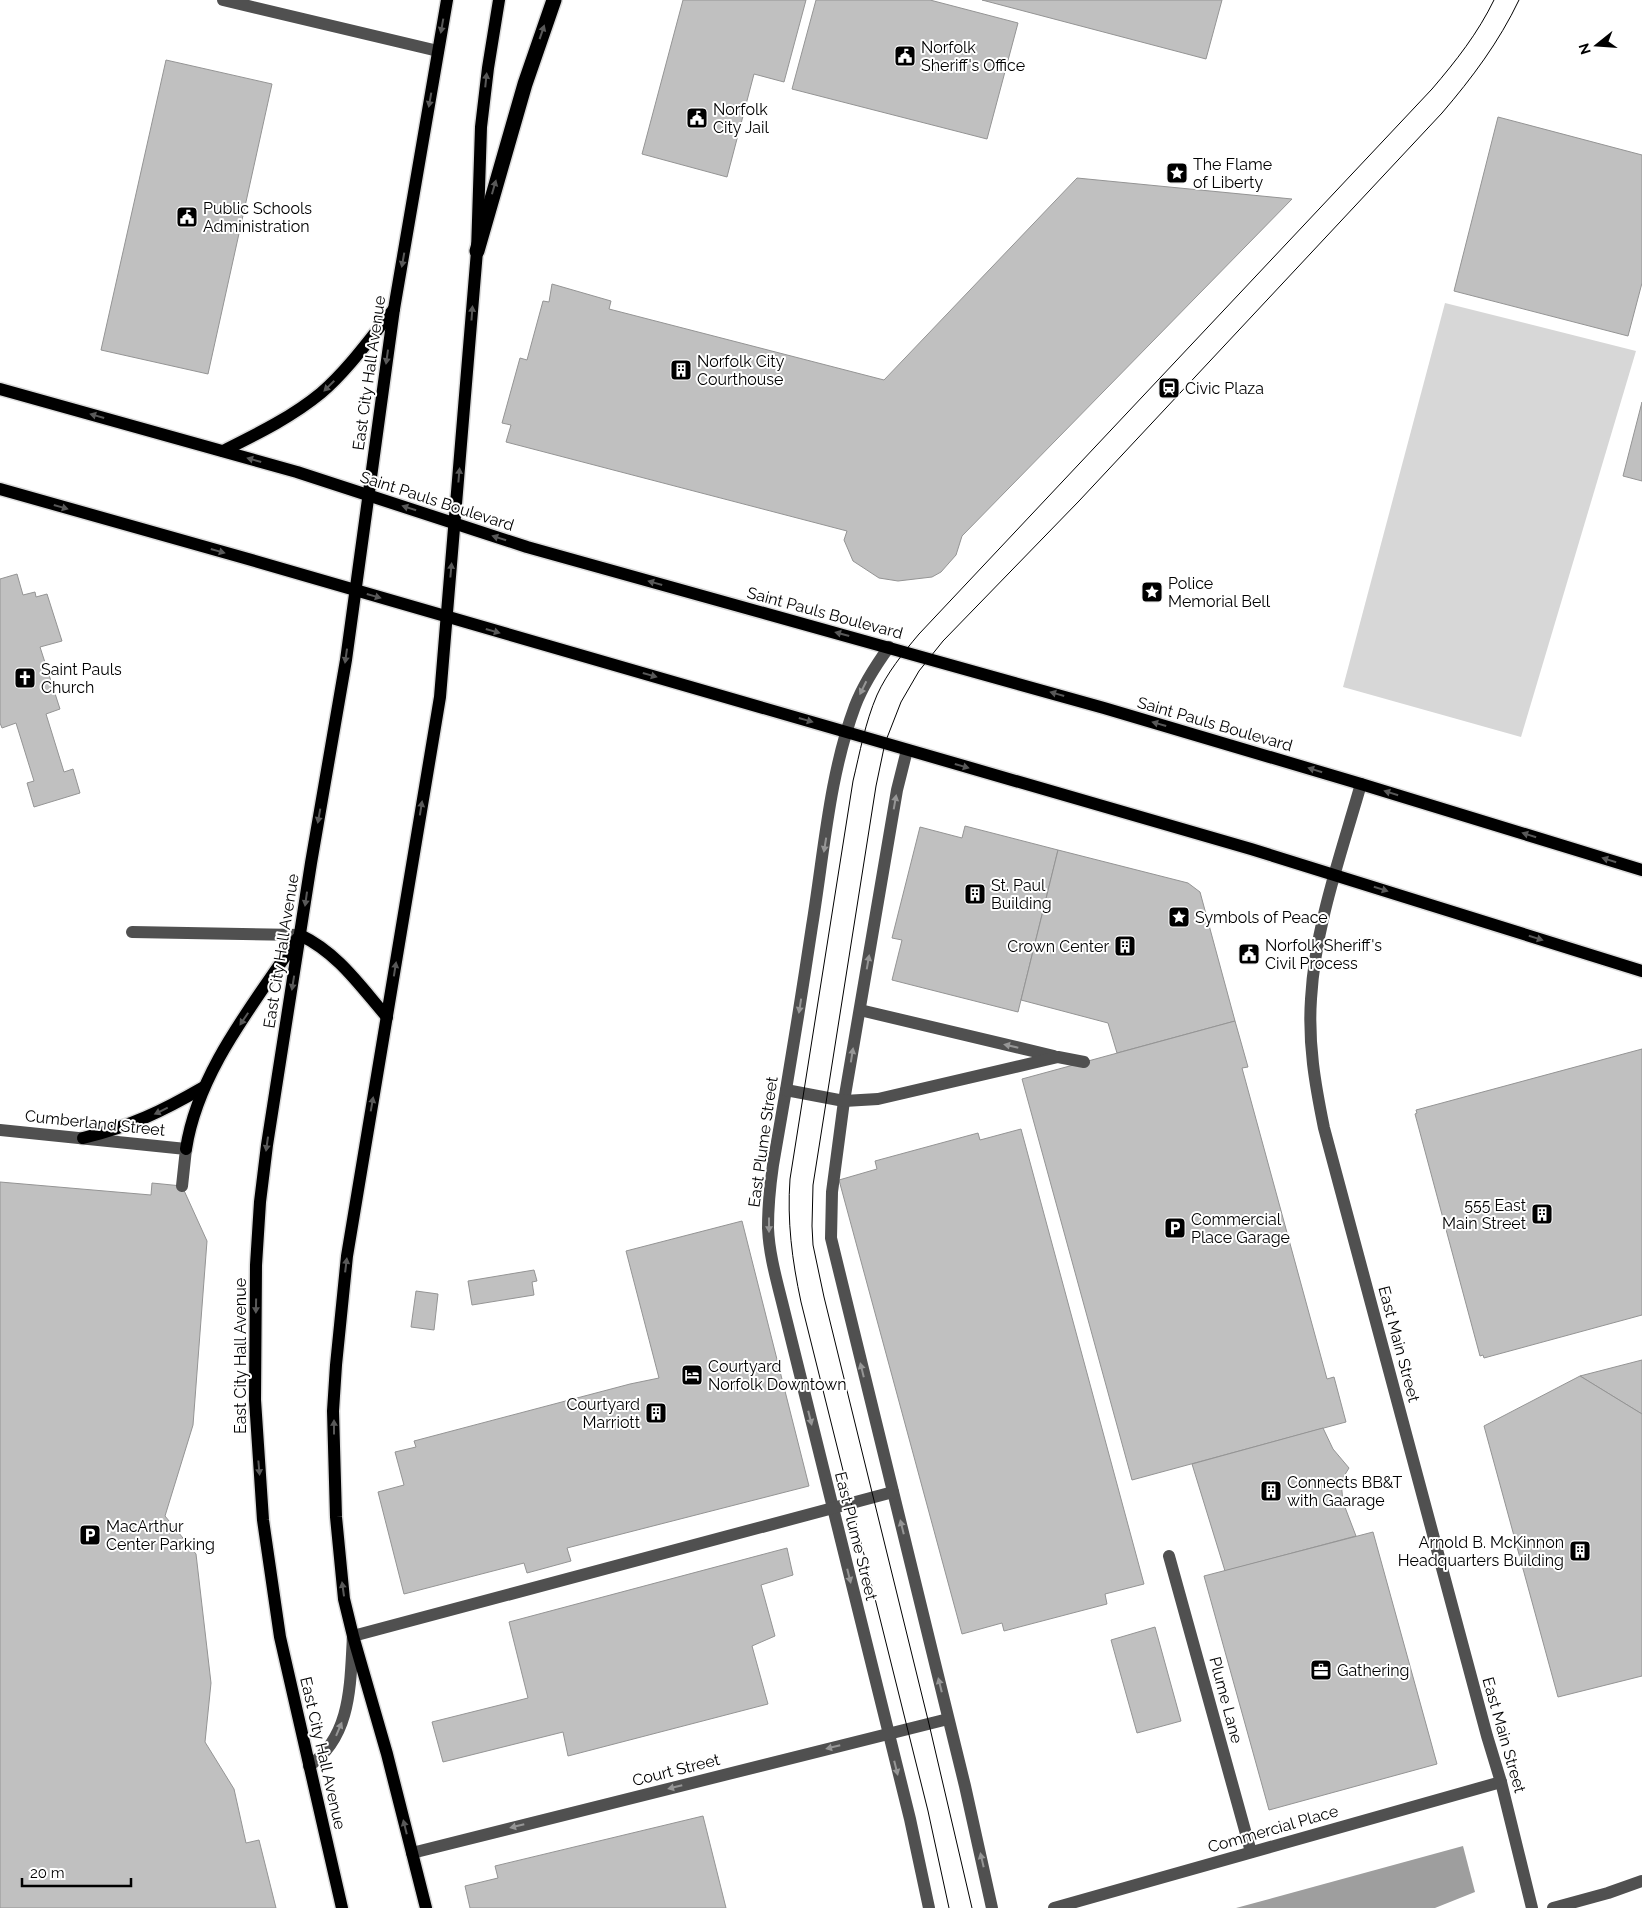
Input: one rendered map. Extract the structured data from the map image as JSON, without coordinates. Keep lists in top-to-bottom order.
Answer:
{
  "streets": {
    "main road": ["East City Hall Avenue", "Saint Pauls Boulevard"],
    "street": [
      "Cumberland Street",
      "East Plume Street",
      "East Main Street",
      "Plume Lane",
      "Court Street",
      "Commercial Place"
    ]
  },
  "crossings": [
    ["East City Hall Avenue", "Saint Pauls Boulevard"],
    ["Saint Pauls Boulevard", "East Plume Street"],
    ["Saint Pauls Boulevard", "East Main Street"],
    ["East Plume Street", "Court Street"],
    ["East Main Street", "Commercial Place"],
    ["Plume Lane", "Commercial Place"]
  ],
  "one_way": ["Court Street"],
  "places": {
    "public building": [
      "Norfolk Sheriff's Office",
      "Norfolk City Jail",
      "Public Schools Administration",
      "Norfolk Sheriff's Civil Process"
    ],
    "place": ["The Flame of Liberty", "Police Memorial Bell", "Symbols of Peace"],
    "building": [
      "Norfolk City Courthouse",
      "St. Paul Building",
      "Crown Center",
      "555 East Main Street",
      "Courtyard Marriott",
      "Connects BB&T with Gaarage",
      "Arnold B. McKinnon Headquarters Building"
    ],
    "station": ["Civic Plaza"],
    "church": ["Saint Pauls Church"],
    "parking": ["Commercial Place Garage", "MacArthur Center Parking"],
    "hotel": ["Courtyard Norfolk Downtown"],
    "office": ["Gathering"]
  },
  "scale_bar": "20 m",
  "north": "left"
}
